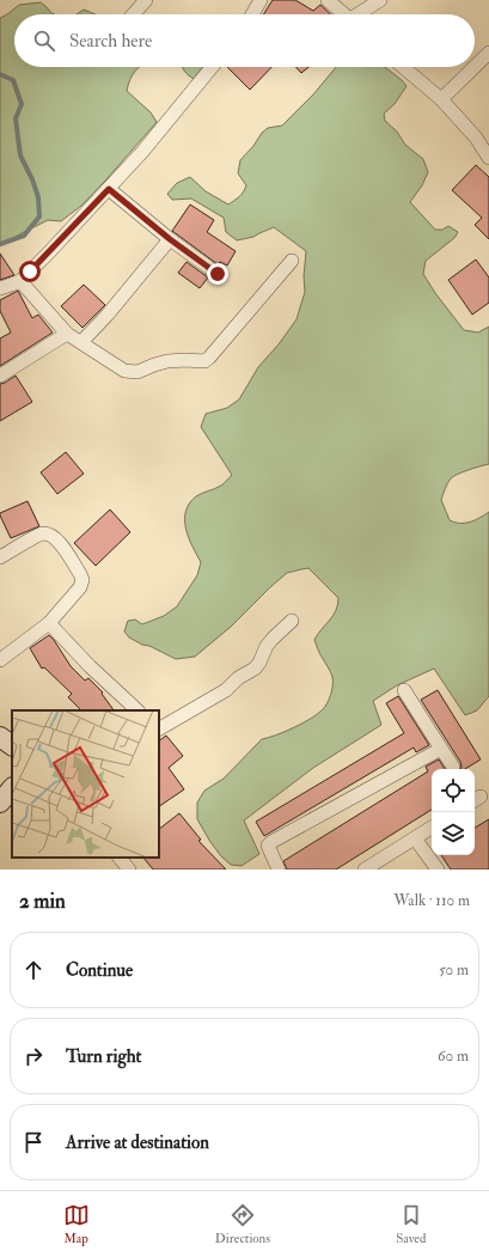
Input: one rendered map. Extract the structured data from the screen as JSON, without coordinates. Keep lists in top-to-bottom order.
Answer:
{
  "page": {
    "search": "Search here",
    "heading": ["2 min", "Walk · 110 m"],
    "list": [
      ["Continue", "50 m"],
      ["Turn right", "60 m"],
      "Arrive at destination"
    ],
    "nav": ["Map", "Directions", "Saved"]
  }
}
